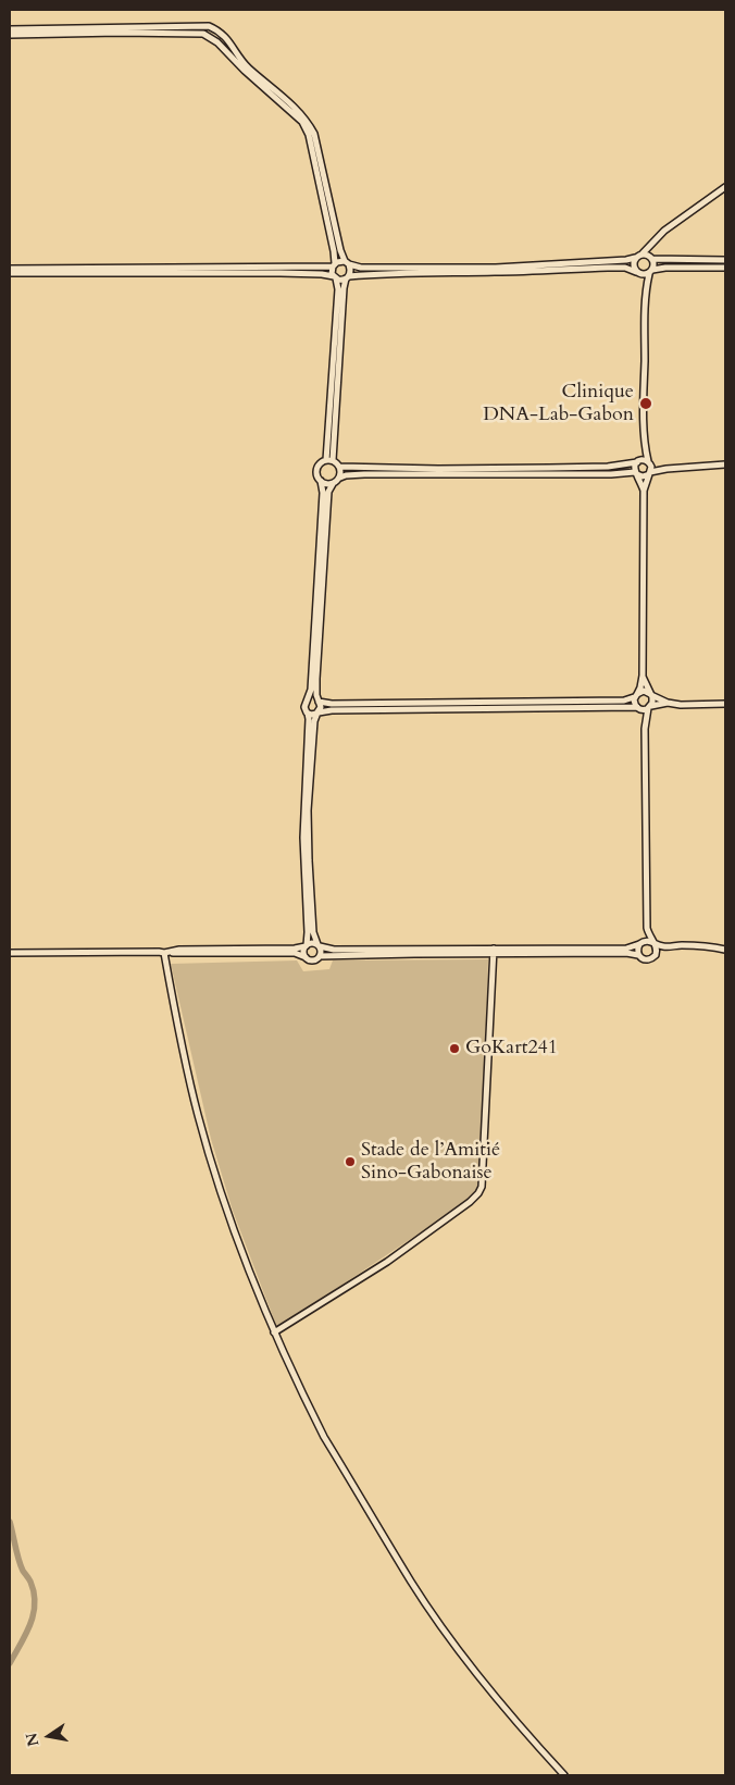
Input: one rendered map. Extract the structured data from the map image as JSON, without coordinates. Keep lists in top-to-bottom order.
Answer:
{
  "places": ["Clinique DNA-Lab-Gabon", "GoKart241", "Stade de l’Amitié Sino-Gabonaise"],
  "north": "left"
}
